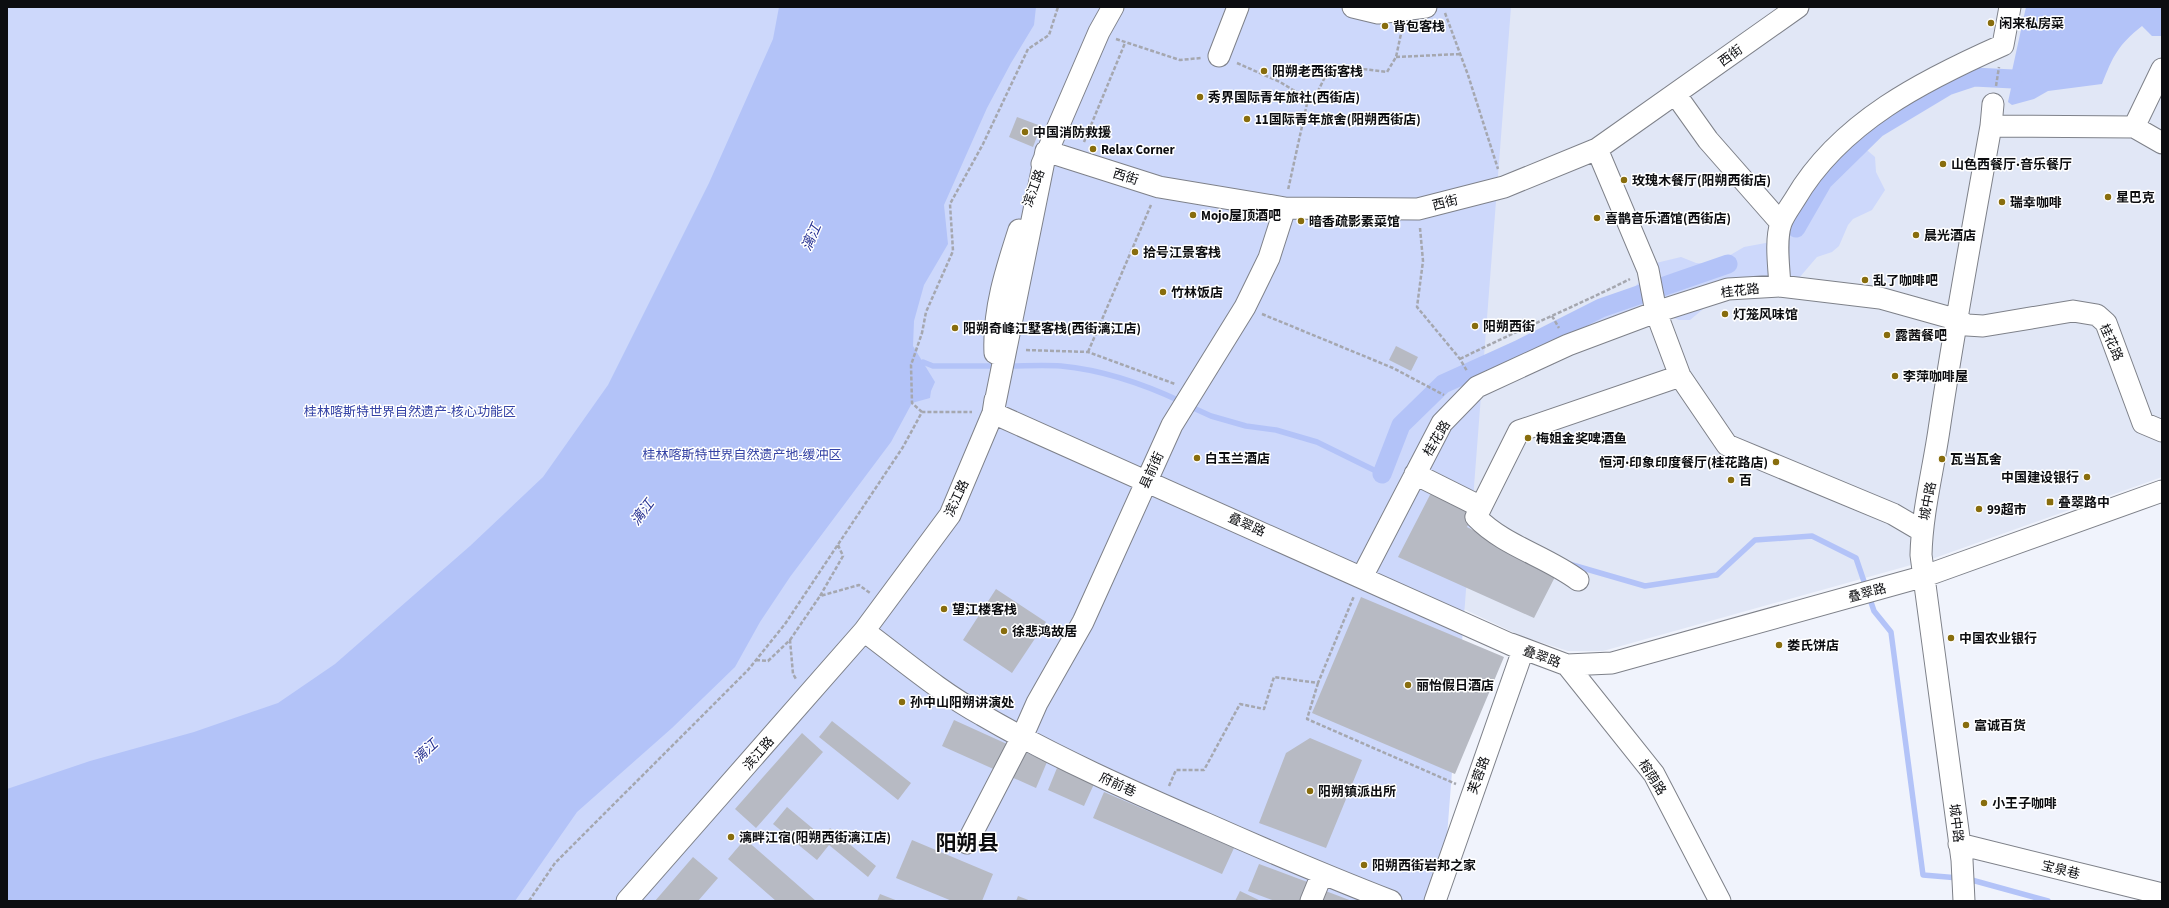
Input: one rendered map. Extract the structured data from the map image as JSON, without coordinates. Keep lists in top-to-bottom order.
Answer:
{
  "streets": {
    "street": [
      "西街",
      "滨江路",
      "桂花路",
      "县前街",
      "城中路",
      "叠翠路",
      "芙蓉路",
      "榕荫路",
      "府前巷",
      "宝泉巷"
    ]
  },
  "crossings": [
    ["西街", "滨江路"],
    ["西街", "县前街"],
    ["滨江路", "叠翠路"],
    ["滨江路", "府前巷"],
    ["桂花路", "城中路"],
    ["桂花路", "叠翠路"],
    ["县前街", "叠翠路"],
    ["县前街", "府前巷"],
    ["城中路", "叠翠路"],
    ["城中路", "宝泉巷"],
    ["叠翠路", "芙蓉路"],
    ["叠翠路", "榕荫路"]
  ],
  "districts": ["阳朔县"],
  "water": ["漓江"],
  "parks": ["桂林喀斯特世界自然遗产-核心功能区", "桂林喀斯特世界自然遗产地-缓冲区"],
  "places": {
    "other": [
      "闲来私房菜",
      "背包客栈",
      "阳朔老西街客栈",
      "秀界国际青年旅社(西街店)",
      "11国际青年旅舍(阳朔西街店)",
      "中国消防救援",
      "Relax Corner",
      "山色西餐厅·音乐餐厅",
      "玫瑰木餐厅(阳朔西街店)",
      "星巴克",
      "瑞幸咖啡",
      "Mojo屋顶酒吧",
      "喜鹊音乐酒馆(西街店)",
      "暗香疏影素菜馆",
      "晨光酒店",
      "拾号江景客栈",
      "乱了咖啡吧",
      "竹林饭店",
      "灯笼风味馆",
      "阳朔西街",
      "阳朔奇峰江墅客栈(西街漓江店)",
      "露茜餐吧",
      "李萍咖啡屋",
      "梅姐金奖啤酒鱼",
      "白玉兰酒店",
      "瓦当瓦舍",
      "恒河·印象印度餐厅(桂花路店)",
      "中国建设银行",
      "百",
      "99超市",
      "望江楼客栈",
      "徐悲鸿故居",
      "中国农业银行",
      "娄氏饼店",
      "丽怡假日酒店",
      "孙中山阳朔讲演处",
      "富诚百货",
      "阳朔镇派出所",
      "小王子咖啡",
      "漓畔江宿(阳朔西街漓江店)",
      "阳朔西街岩邦之家"
    ],
    "transit": ["叠翠路中"]
  }
}
